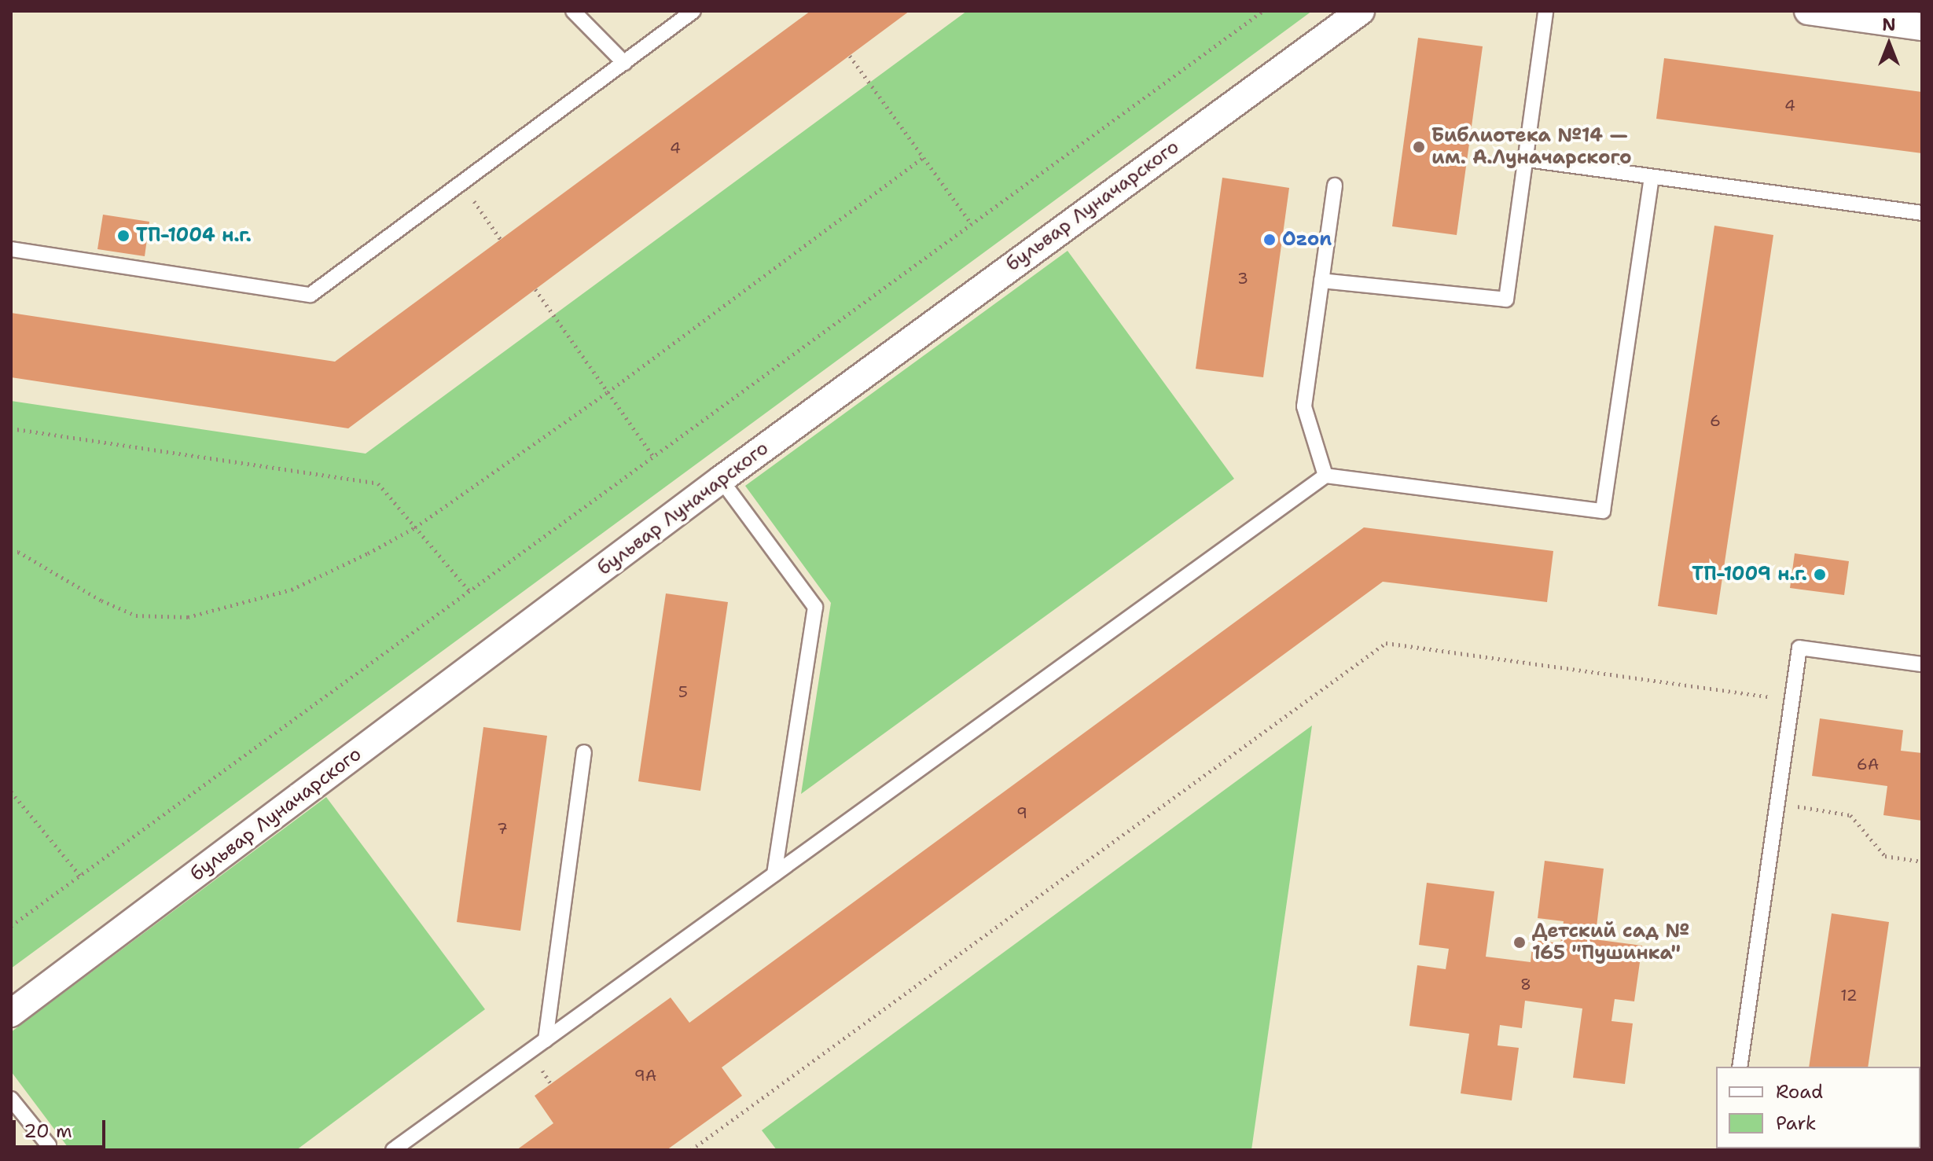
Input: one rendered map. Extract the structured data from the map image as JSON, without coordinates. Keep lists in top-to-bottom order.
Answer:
{
  "streets": {
    "street": ["бульвар Луначарского"]
  },
  "places": [
    "Библиотека №14 — им. А.Луначарского",
    "ТП-1004 н.г.",
    "Ozon",
    "ТП-1009 н.г.",
    "Детский сад № 165 \"Пушинка\""
  ],
  "house_numbers": [
    "4",
    "4",
    "3",
    "6",
    "5",
    "6А",
    "9",
    "7",
    "8",
    "12",
    "9А"
  ],
  "legend": ["Road", "Park"],
  "scale_bar": "20 m",
  "north": "top"
}
